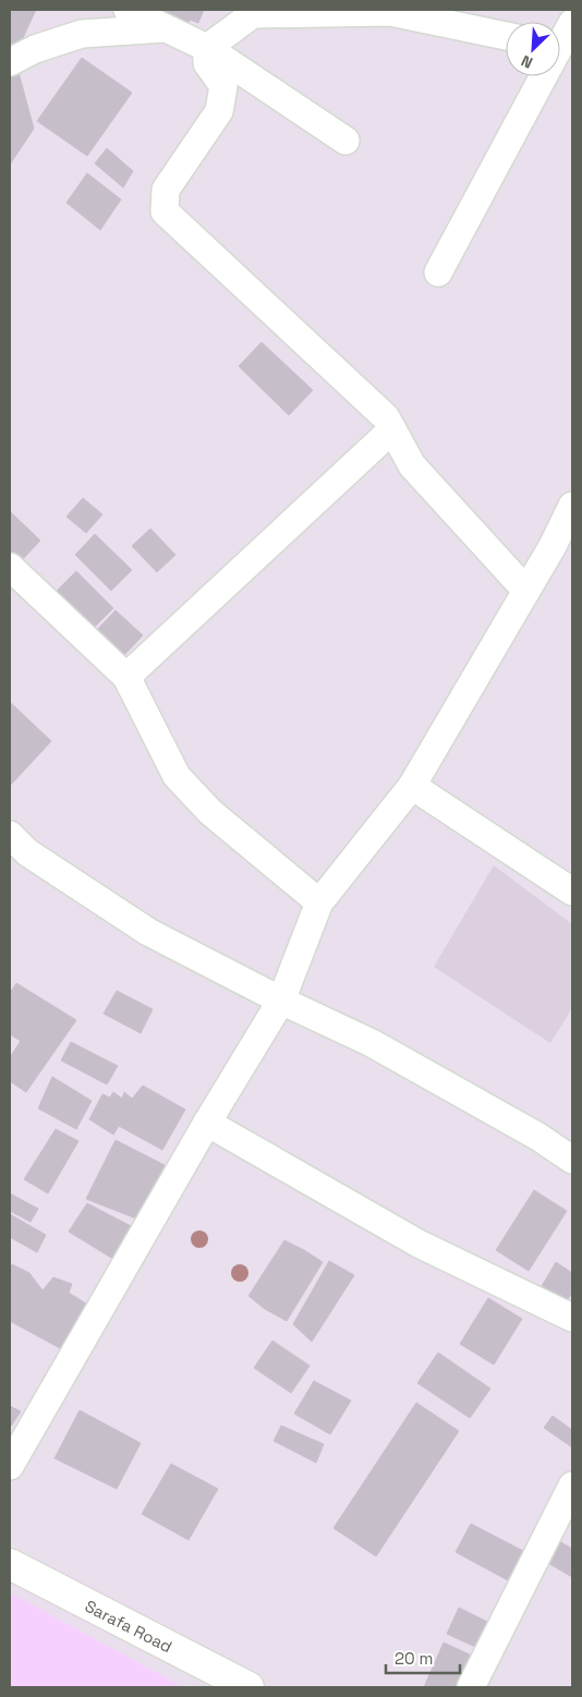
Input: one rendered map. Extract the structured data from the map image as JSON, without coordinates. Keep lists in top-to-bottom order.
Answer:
{
  "streets": {
    "street": ["Sarafa Road"]
  },
  "scale_bar": "20 m",
  "north": "bottom left"
}
